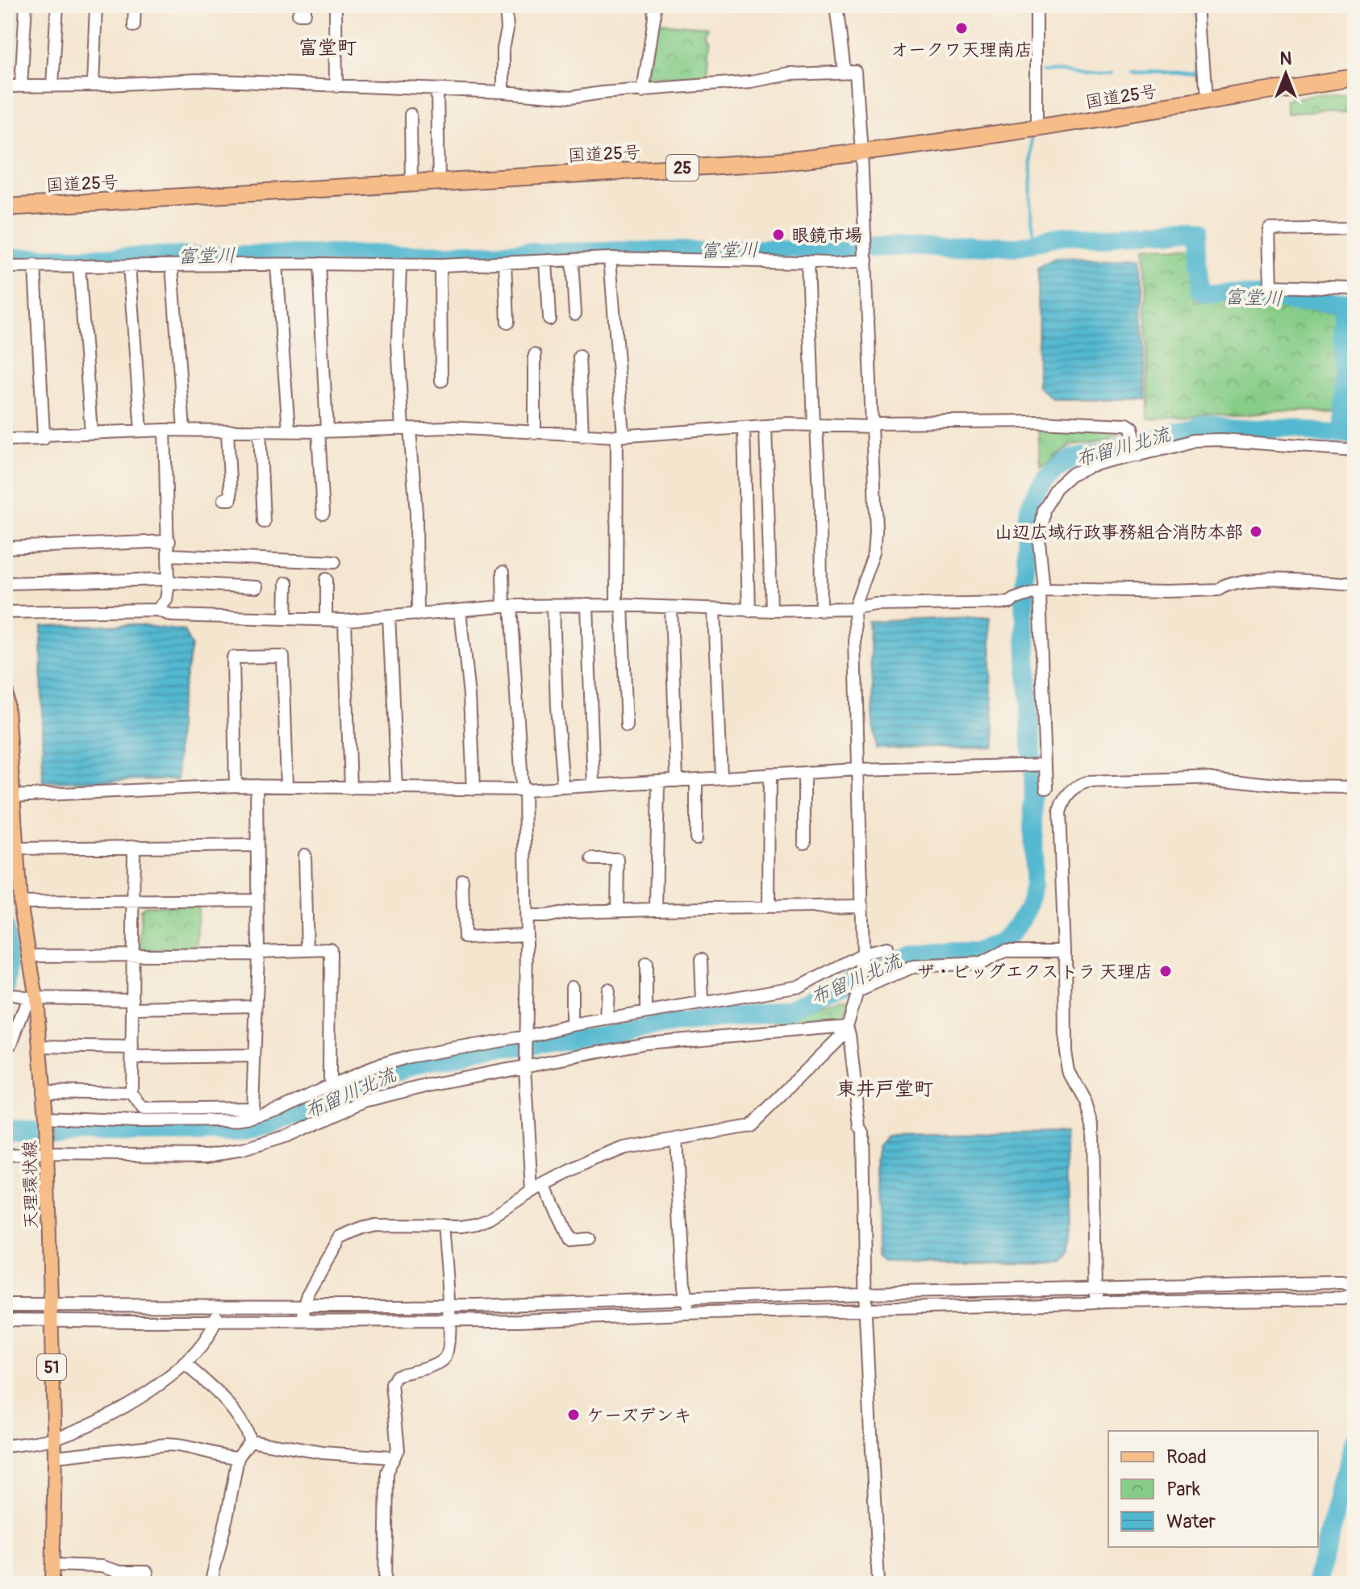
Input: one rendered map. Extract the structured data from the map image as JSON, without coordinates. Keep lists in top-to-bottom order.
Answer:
{
  "streets": {
    "highway": ["国道25号", "25"],
    "main road": ["天理環状線", "51"]
  },
  "districts": ["富堂町", "東井戸堂町"],
  "water": ["富堂川", "布留川北流"],
  "places": [
    "オークワ天理南店",
    "眼鏡市場",
    "山辺広域行政事務組合消防本部",
    "ザ・ビッグエクストラ 天理店",
    "ケーズデンキ"
  ],
  "legend": ["Road", "Park", "Water"],
  "north": "top"
}
